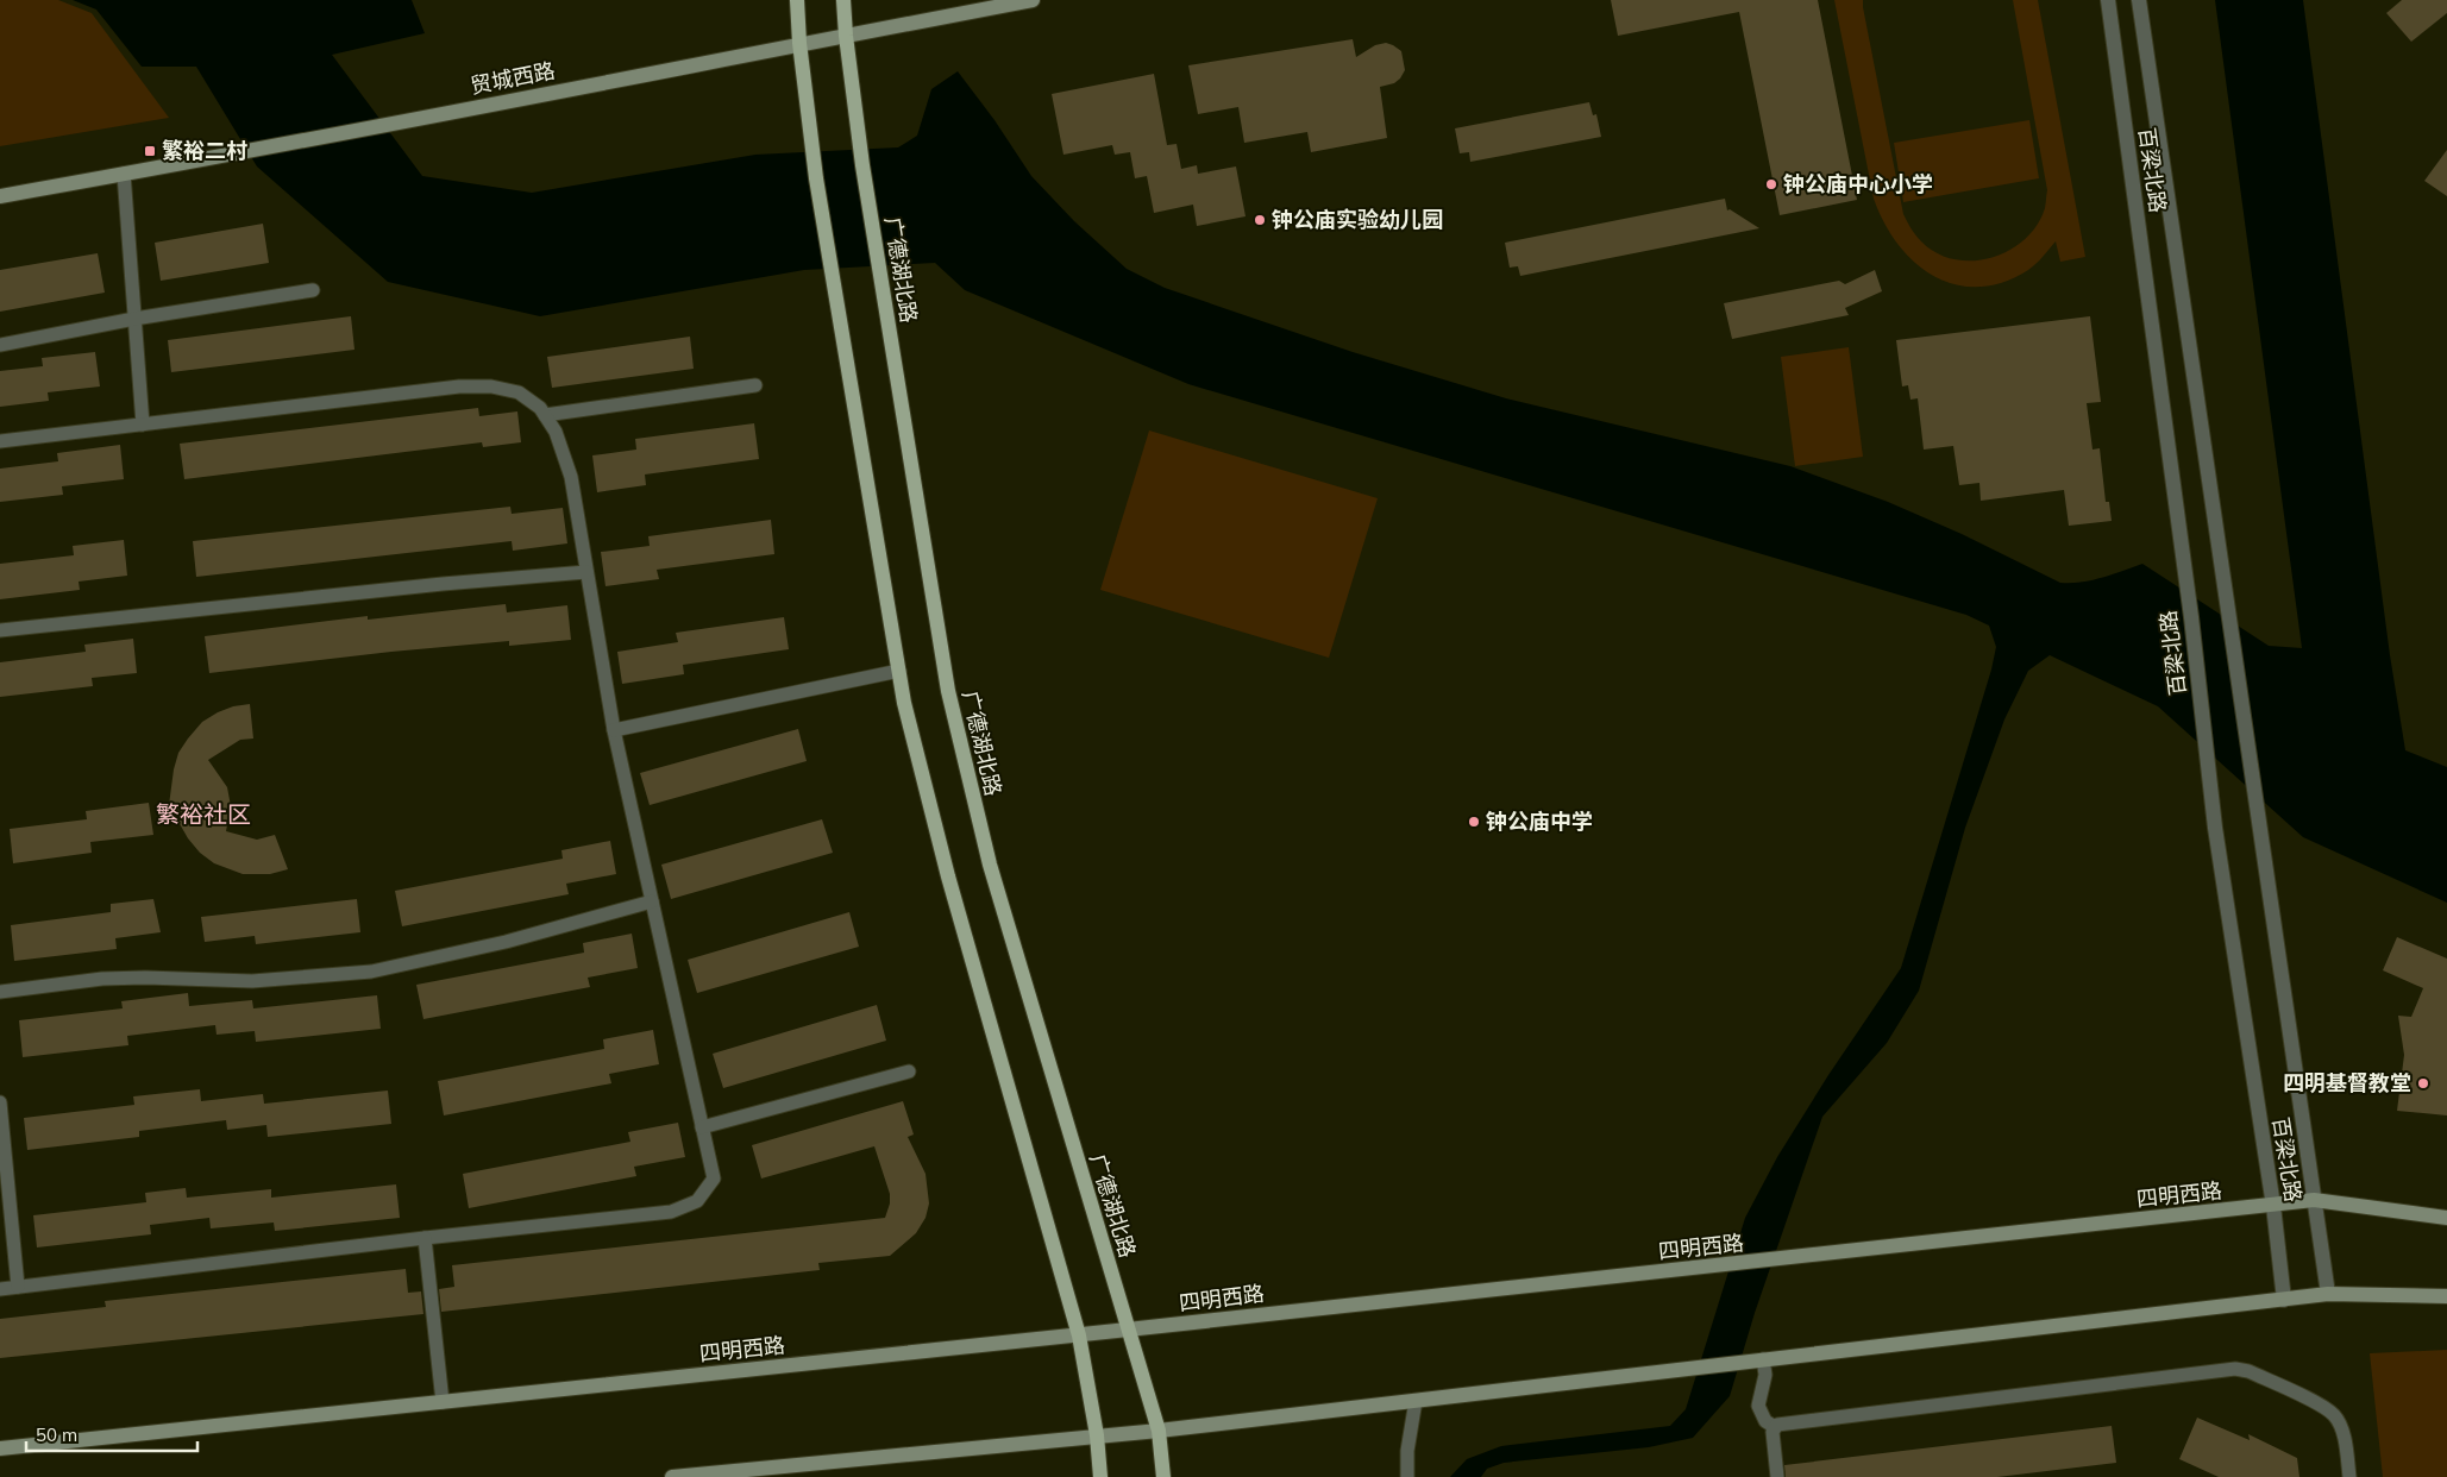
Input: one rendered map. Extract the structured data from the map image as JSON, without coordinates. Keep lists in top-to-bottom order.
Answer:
{
  "streets": {
    "main road": ["贸城西路", "广德湖北路", "四明西路"],
    "street": ["百梁北路"]
  },
  "crossings": [
    ["贸城西路", "广德湖北路"],
    ["百梁北路", "四明西路"],
    ["广德湖北路", "四明西路"]
  ],
  "districts": ["繁裕社区"],
  "places": {
    "transit": ["繁裕二村"],
    "other": [
      "钟公庙中心小学",
      "钟公庙实验幼儿园",
      "钟公庙中学",
      "四明基督教堂"
    ]
  },
  "scale_bar": "50 m"
}
